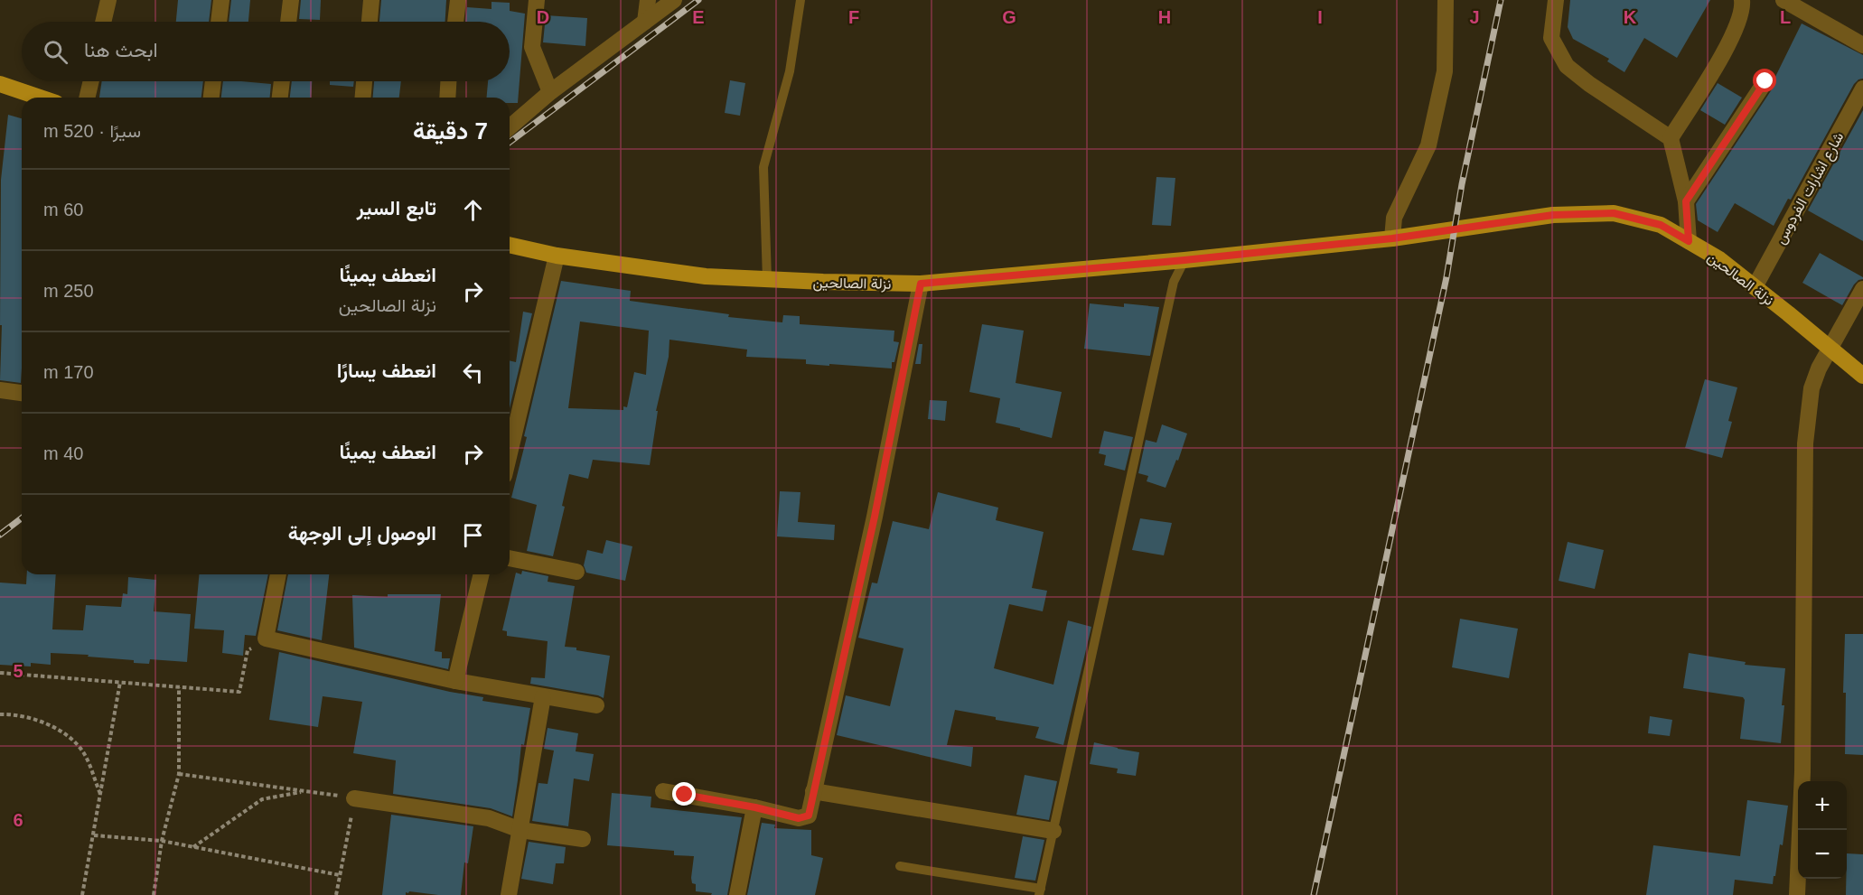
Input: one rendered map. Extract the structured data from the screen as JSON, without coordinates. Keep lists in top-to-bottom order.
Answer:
{
  "streets": {
    "main road": ["نزلة الصالحين"],
    "street": ["شارع اشارات الفردوس"]
  },
  "crossings": [
    ["شارع اشارات الفردوس", "نزلة الصالحين"]
  ],
  "page": {
    "search": "ابحث هنا",
    "heading": ["7 دقيقة", "سيرًا · 520 m"],
    "list": [
      ["تابع السير", "60 m"],
      ["انعطف يمينًا", "نزلة الصالحين", "250 m"],
      ["انعطف يسارًا", "170 m"],
      ["انعطف يمينًا", "40 m"],
      "الوصول إلى الوجهة"
    ],
    "map_buttons": ["+", "−"]
  },
  "grid": {
    "columns": [
      "D",
      "E",
      "F",
      "G",
      "H",
      "I",
      "J",
      "K",
      "L"
    ],
    "rows": ["5", "6"]
  }
}
